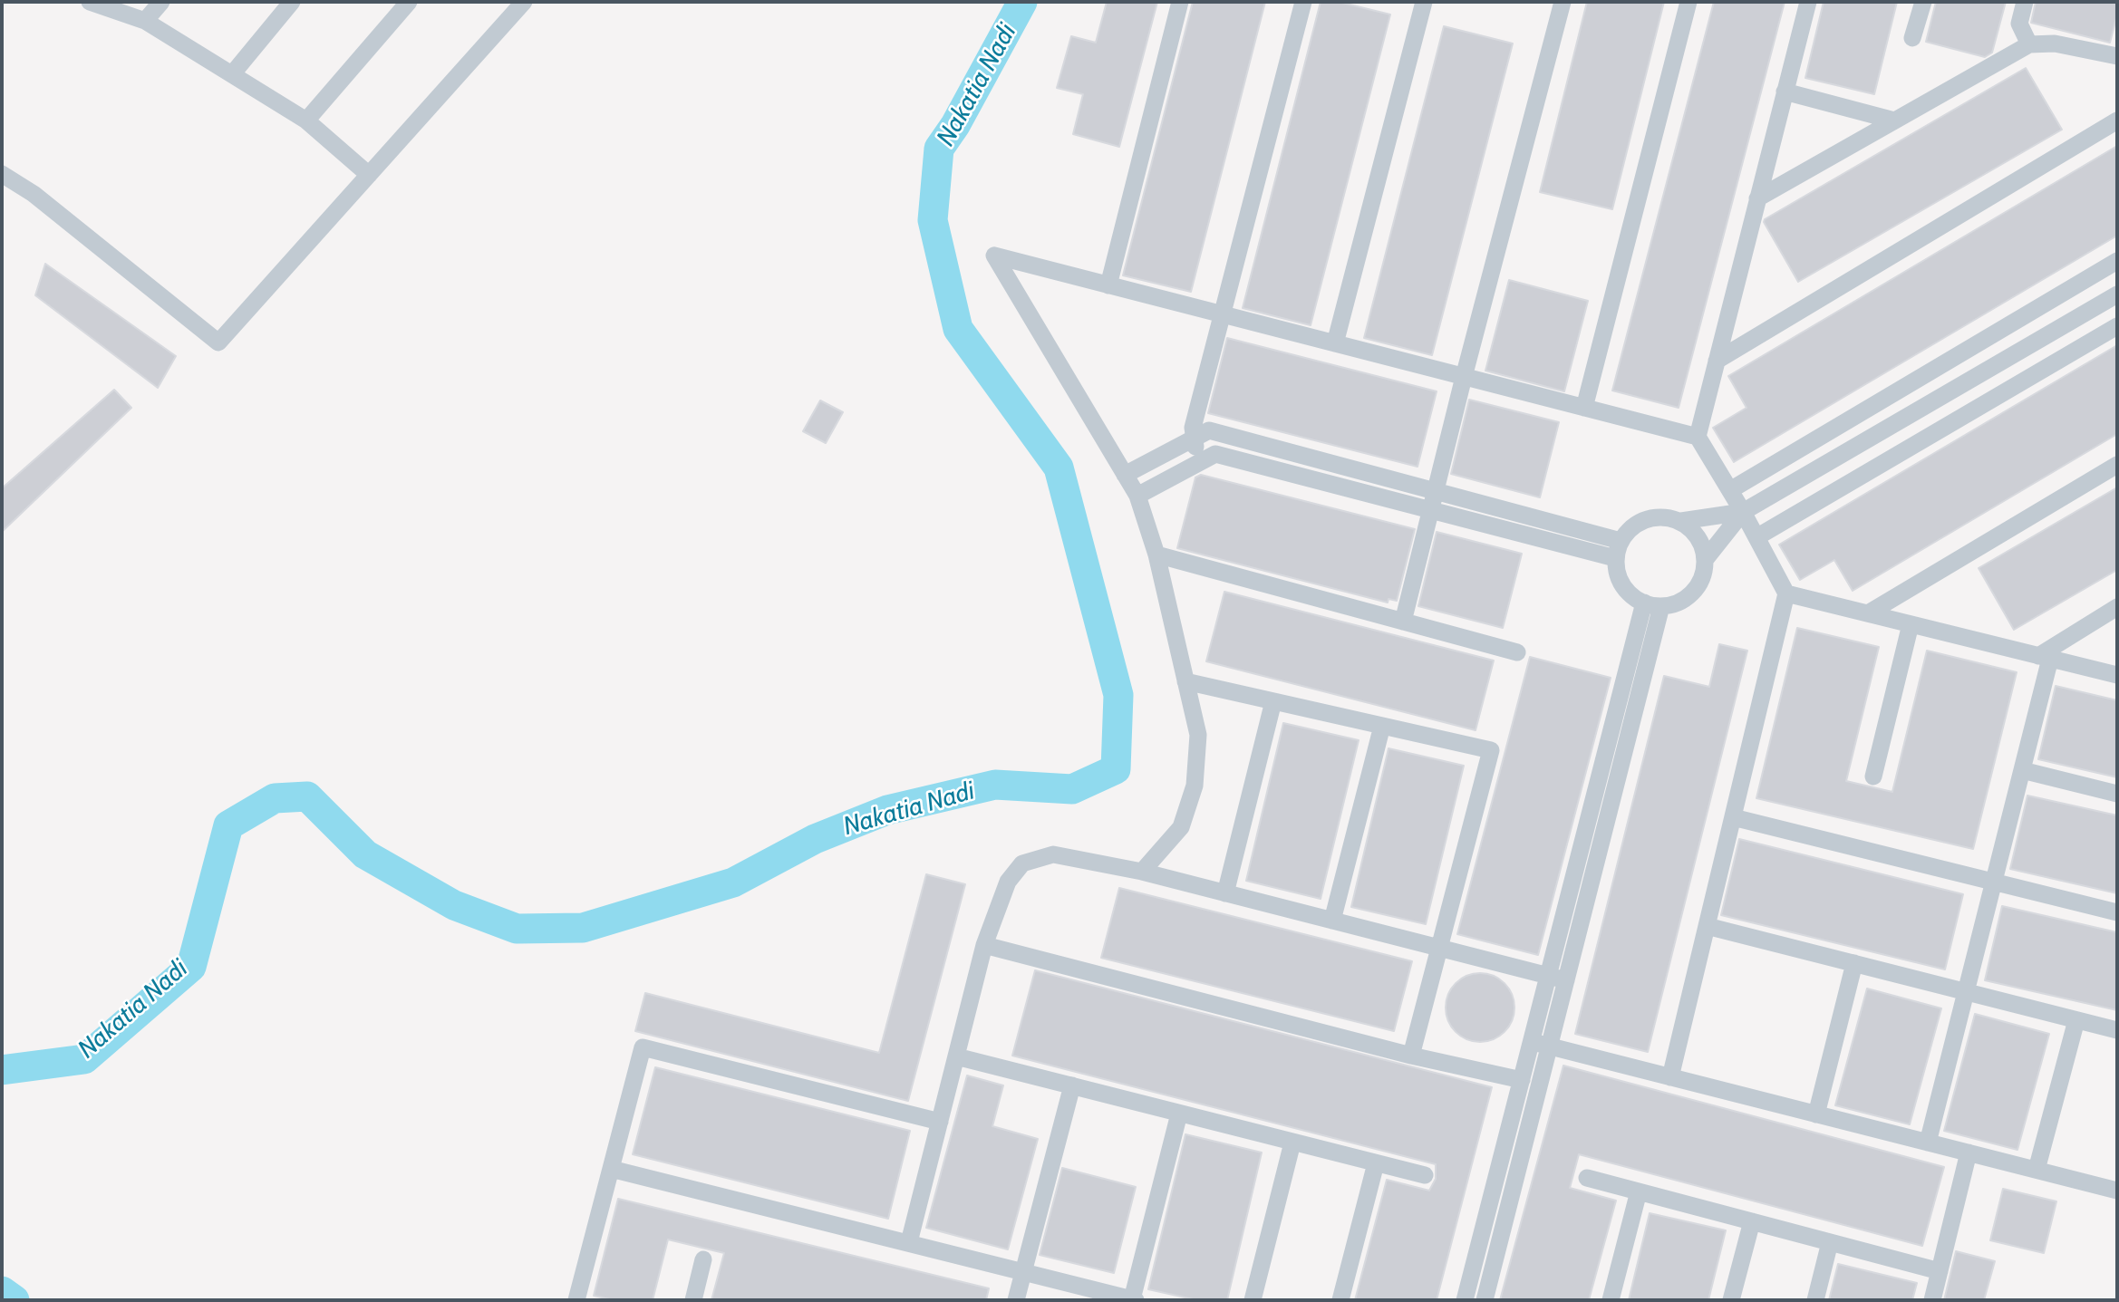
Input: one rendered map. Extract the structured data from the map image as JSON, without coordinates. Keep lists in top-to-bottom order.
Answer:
{
  "water": ["Nakatia Nadi"]
}
